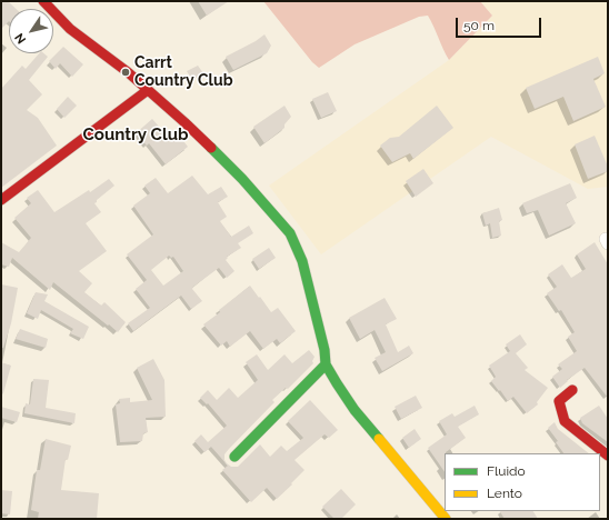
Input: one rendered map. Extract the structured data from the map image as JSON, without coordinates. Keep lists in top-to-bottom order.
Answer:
{
  "districts": ["Country Club"],
  "places": ["Carrt Country Club"],
  "legend": ["Fluido", "Lento"],
  "scale_bar": "50 m",
  "north": "bottom left"
}
